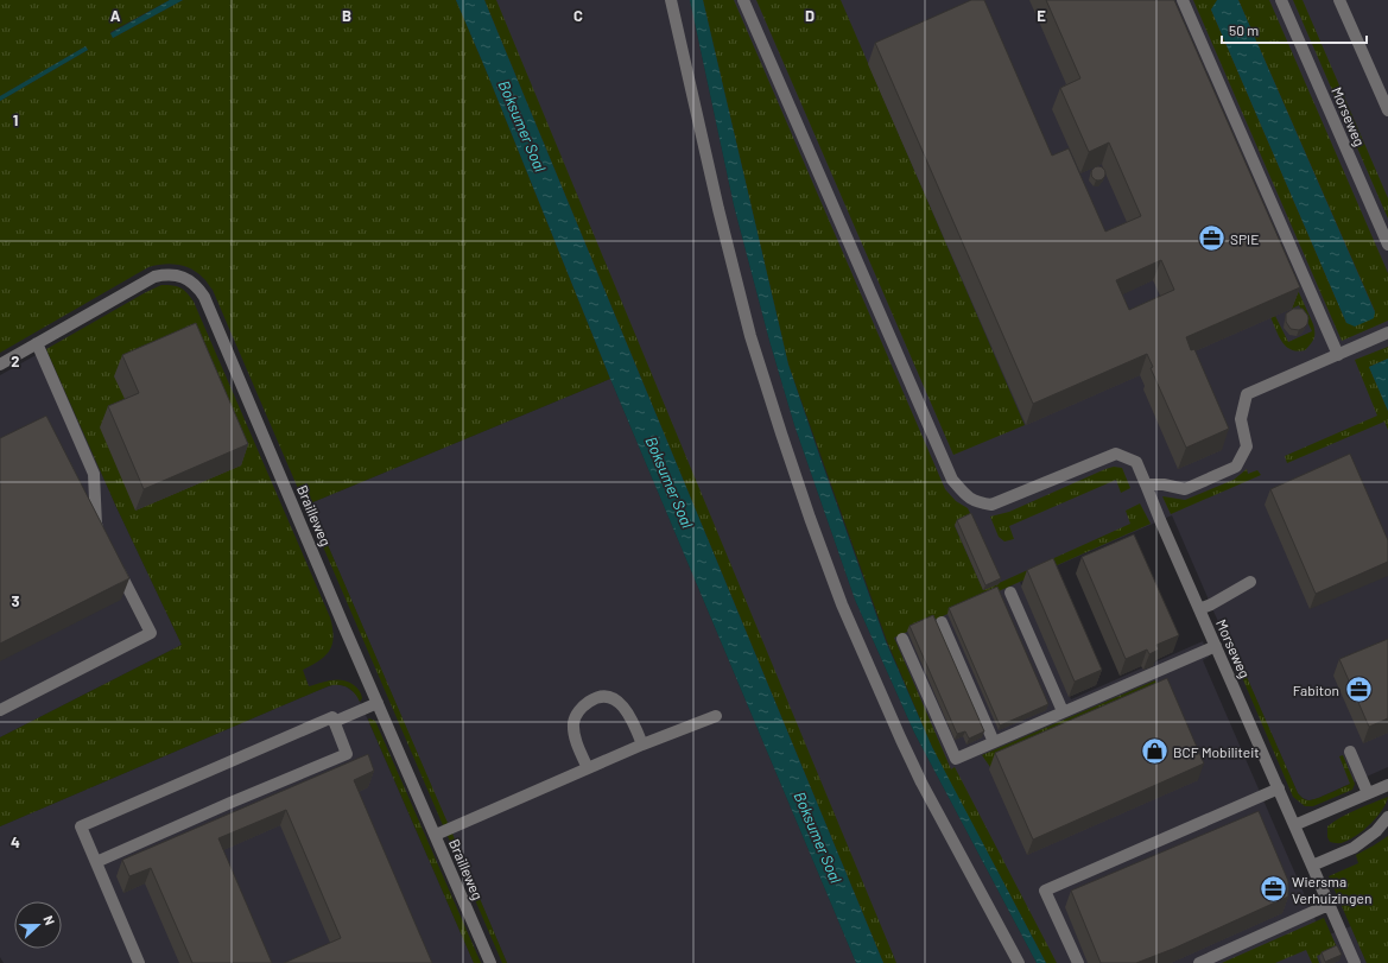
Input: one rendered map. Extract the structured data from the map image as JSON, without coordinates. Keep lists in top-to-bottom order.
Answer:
{
  "streets": {
    "street": ["Morseweg", "Brailleweg"]
  },
  "water": ["Boksumer Soal"],
  "places": {
    "office": ["SPIE", "Fabiton", "Wiersma Verhuizingen"],
    "shop": ["BCF Mobiliteit"]
  },
  "scale_bar": "50 m",
  "north": "right",
  "grid": {
    "columns": [
      "A",
      "B",
      "C",
      "D",
      "E"
    ],
    "rows": [
      "1",
      "2",
      "3",
      "4"
    ]
  }
}
